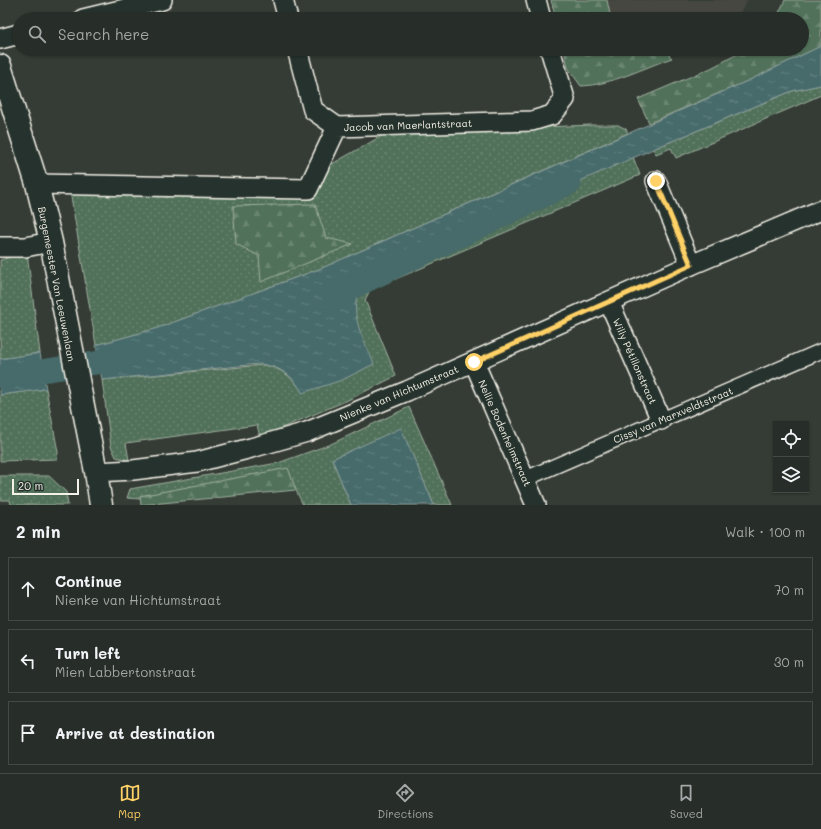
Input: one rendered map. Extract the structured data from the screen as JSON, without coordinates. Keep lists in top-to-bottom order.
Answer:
{
  "streets": {
    "street": [
      "Jacob van Maerlantstraat",
      "Burgemeester Van Leeuwenlaan",
      "Willy Pétillonstraat",
      "Nienke van Hichtumstraat",
      "Cissy van Marxveldtstraat",
      "Nellie Bodenheimstraat"
    ]
  },
  "crossings": [
    ["Jacob van Maerlantstraat", "Burgemeester Van Leeuwenlaan"],
    ["Burgemeester Van Leeuwenlaan", "Nienke van Hichtumstraat"],
    ["Willy Pétillonstraat", "Nienke van Hichtumstraat"],
    ["Willy Pétillonstraat", "Cissy van Marxveldtstraat"],
    ["Nienke van Hichtumstraat", "Nellie Bodenheimstraat"],
    ["Cissy van Marxveldtstraat", "Nellie Bodenheimstraat"]
  ],
  "scale_bar": "20 m",
  "page": {
    "search": "Search here",
    "scale": "20 m",
    "heading": ["2 min", "Walk · 100 m"],
    "list": [
      ["Continue", "Nienke van Hichtumstraat", "70 m"],
      ["Turn left", "Mien Labbertonstraat", "30 m"],
      "Arrive at destination"
    ],
    "nav": ["Map", "Directions", "Saved"]
  }
}
